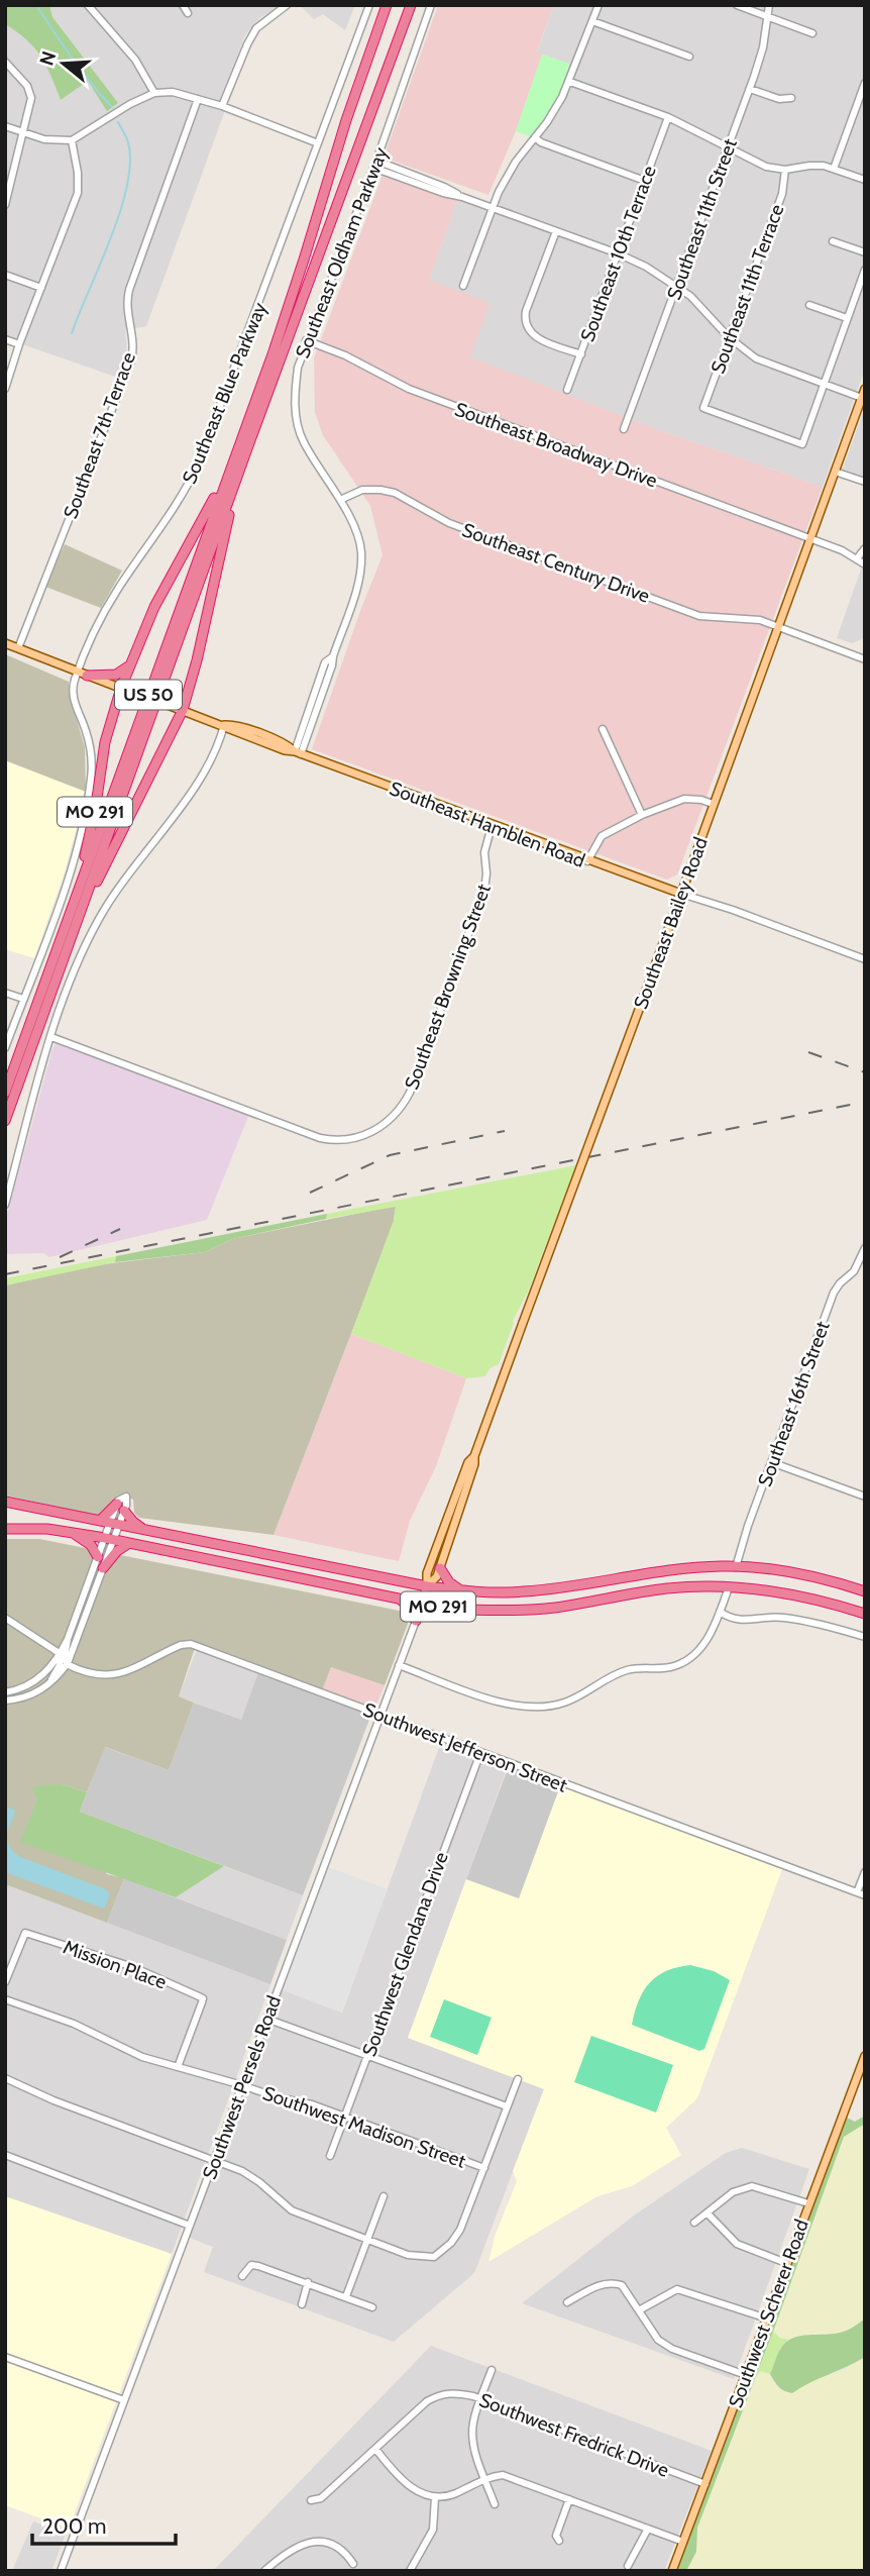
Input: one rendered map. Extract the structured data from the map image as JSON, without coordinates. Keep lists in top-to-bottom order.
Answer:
{
  "streets": {
    "highway": ["US 50", "MO 291"],
    "main road": ["Southeast Hamblen Road", "Southeast Bailey Road", "Southwest Scherer Road"],
    "street": [
      "Southeast 11th Street",
      "Southeast Oldham Parkway",
      "Southeast 10th Terrace",
      "Southeast 11th Terrace",
      "Southeast Blue Parkway",
      "Southeast 7th Terrace",
      "Southeast Broadway Drive",
      "Southeast Century Drive",
      "Southeast Browning Street",
      "Southeast 16th Street",
      "Southwest Jefferson Street",
      "Southwest Glendana Drive",
      "Mission Place",
      "Southwest Persels Road",
      "Southwest Madison Street",
      "Southwest Fredrick Drive"
    ]
  },
  "crossings": [
    ["Southeast Oldham Parkway", "Southeast Broadway Drive"],
    ["Southeast Oldham Parkway", "Southeast Century Drive"],
    ["Southeast Oldham Parkway", "Southeast Hamblen Road"],
    ["Southeast Blue Parkway", "Southeast Hamblen Road"],
    ["Southeast 7th Terrace", "Southeast Hamblen Road"],
    ["Southeast Broadway Drive", "Southeast Bailey Road"],
    ["Southeast Century Drive", "Southeast Bailey Road"],
    ["US 50", "MO 291"],
    ["MO 291", "Southeast Hamblen Road"],
    ["MO 291", "Southeast Bailey Road"],
    ["MO 291", "Southeast 16th Street"],
    ["MO 291", "Southwest Persels Road"],
    ["Southeast Hamblen Road", "Southeast Bailey Road"],
    ["Southeast Hamblen Road", "Southeast Browning Street"],
    ["Southeast Bailey Road", "Southwest Persels Road"],
    ["Southwest Jefferson Street", "Southwest Glendana Drive"],
    ["Southwest Jefferson Street", "Southwest Persels Road"],
    ["Southwest Glendana Drive", "Southwest Madison Street"],
    ["Mission Place", "Southwest Madison Street"],
    ["Southwest Persels Road", "Southwest Madison Street"],
    ["Southwest Scherer Road", "Southwest Fredrick Drive"]
  ],
  "scale_bar": "200 m",
  "north": "left"
}
